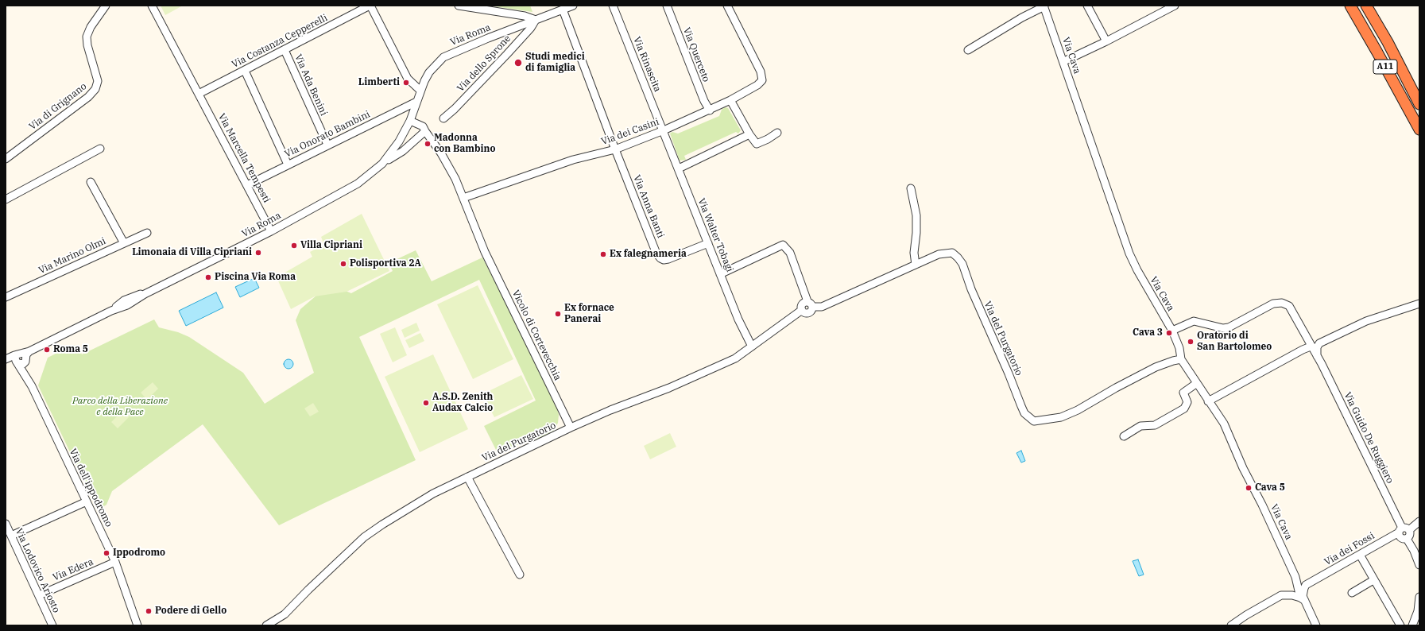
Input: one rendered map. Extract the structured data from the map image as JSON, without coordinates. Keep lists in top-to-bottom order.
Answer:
{
  "streets": {
    "highway": ["A11"],
    "street": [
      "Via Roma",
      "Via Costanza Cepperelli",
      "Via Querceto",
      "Via Cava",
      "Via dello Sprone",
      "Via Rinascita",
      "Via Ada Benini",
      "Via di Grignano",
      "Via dei Casini",
      "Via Onorato Bambini",
      "Via Marcella Tempesti",
      "Via Anna Banti",
      "Via Walter Tobagi",
      "Via Marino Olmi",
      "Vicolo di Cortevecchia",
      "Via del Purgatorio",
      "Via Guido De Ruggiero",
      "Via dell'ippodromo",
      "Via dei Fossi",
      "Via Edera",
      "Via Lodovico Ariosto"
    ]
  },
  "crossings": [
    ["Via Roma", "Via dello Sprone"],
    ["Via Roma", "Via Onorato Bambini"],
    ["Via Roma", "Via Marcella Tempesti"],
    ["Via Roma", "Via dell'ippodromo"],
    ["Via Costanza Cepperelli", "Via Ada Benini"],
    ["Via Costanza Cepperelli", "Via Marcella Tempesti"],
    ["Via Querceto", "Via dei Casini"],
    ["Via Cava", "Via del Purgatorio"],
    ["Via Cava", "Via Guido De Ruggiero"],
    ["Via Cava", "Via dei Fossi"],
    ["Via Rinascita", "Via dei Casini"],
    ["Via Rinascita", "Via Walter Tobagi"],
    ["Via Ada Benini", "Via Onorato Bambini"],
    ["Via dei Casini", "Via Anna Banti"],
    ["Via dei Casini", "Via Walter Tobagi"],
    ["Via dei Casini", "Vicolo di Cortevecchia"],
    ["Via Onorato Bambini", "Via Marcella Tempesti"],
    ["Via Anna Banti", "Via Walter Tobagi"],
    ["Via Walter Tobagi", "Via del Purgatorio"],
    ["Vicolo di Cortevecchia", "Via del Purgatorio"],
    ["Via Guido De Ruggiero", "Via dei Fossi"],
    ["Via dell'ippodromo", "Via Edera"],
    ["Via Edera", "Via Lodovico Ariosto"]
  ],
  "parks": ["Parco della Liberazione e della Pace"],
  "places": [
    "Studi medici di famiglia",
    "Limberti",
    "Madonna con Bambino",
    "Villa Cipriani",
    "Limonaia di Villa Cipriani",
    "Ex falegnameria",
    "Polisportiva 2A",
    "Piscina Via Roma",
    "Ex fornace Panerai",
    "Cava 3",
    "Oratorio di San Bartolomeo",
    "Roma 5",
    "A.S.D. Zenith Audax Calcio",
    "Cava 5",
    "Ippodromo",
    "Podere di Gello"
  ]
}
